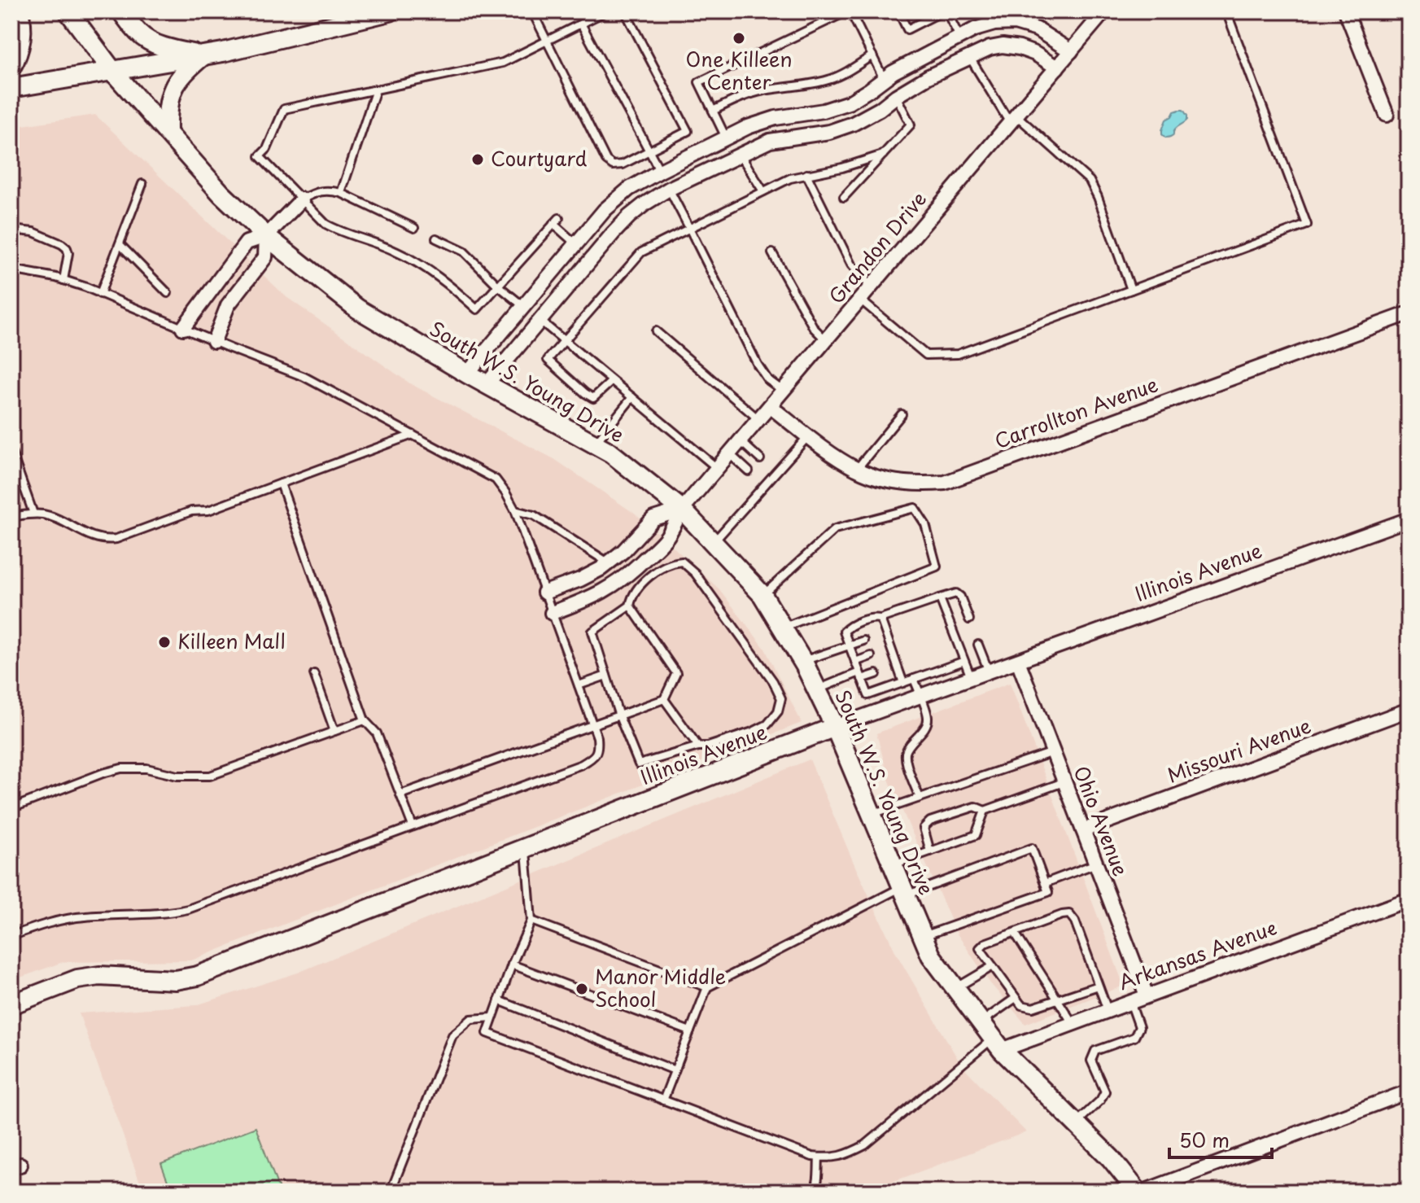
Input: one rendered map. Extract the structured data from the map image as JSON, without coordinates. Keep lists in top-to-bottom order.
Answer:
{
  "streets": {
    "main road": ["South W.S. Young Drive", "Illinois Avenue"],
    "street": [
      "Grandon Drive",
      "Carrollton Avenue",
      "Missouri Avenue",
      "Ohio Avenue",
      "Arkansas Avenue"
    ]
  },
  "crossings": [
    ["Grandon Drive", "South W.S. Young Drive"],
    ["Grandon Drive", "Carrollton Avenue"],
    ["South W.S. Young Drive", "Illinois Avenue"],
    ["South W.S. Young Drive", "Arkansas Avenue"],
    ["Illinois Avenue", "Ohio Avenue"],
    ["Missouri Avenue", "Ohio Avenue"],
    ["Ohio Avenue", "Arkansas Avenue"]
  ],
  "places": [
    "One Killeen Center",
    "Courtyard",
    "Killeen Mall",
    "Manor Middle School"
  ],
  "scale_bar": "50 m"
}
